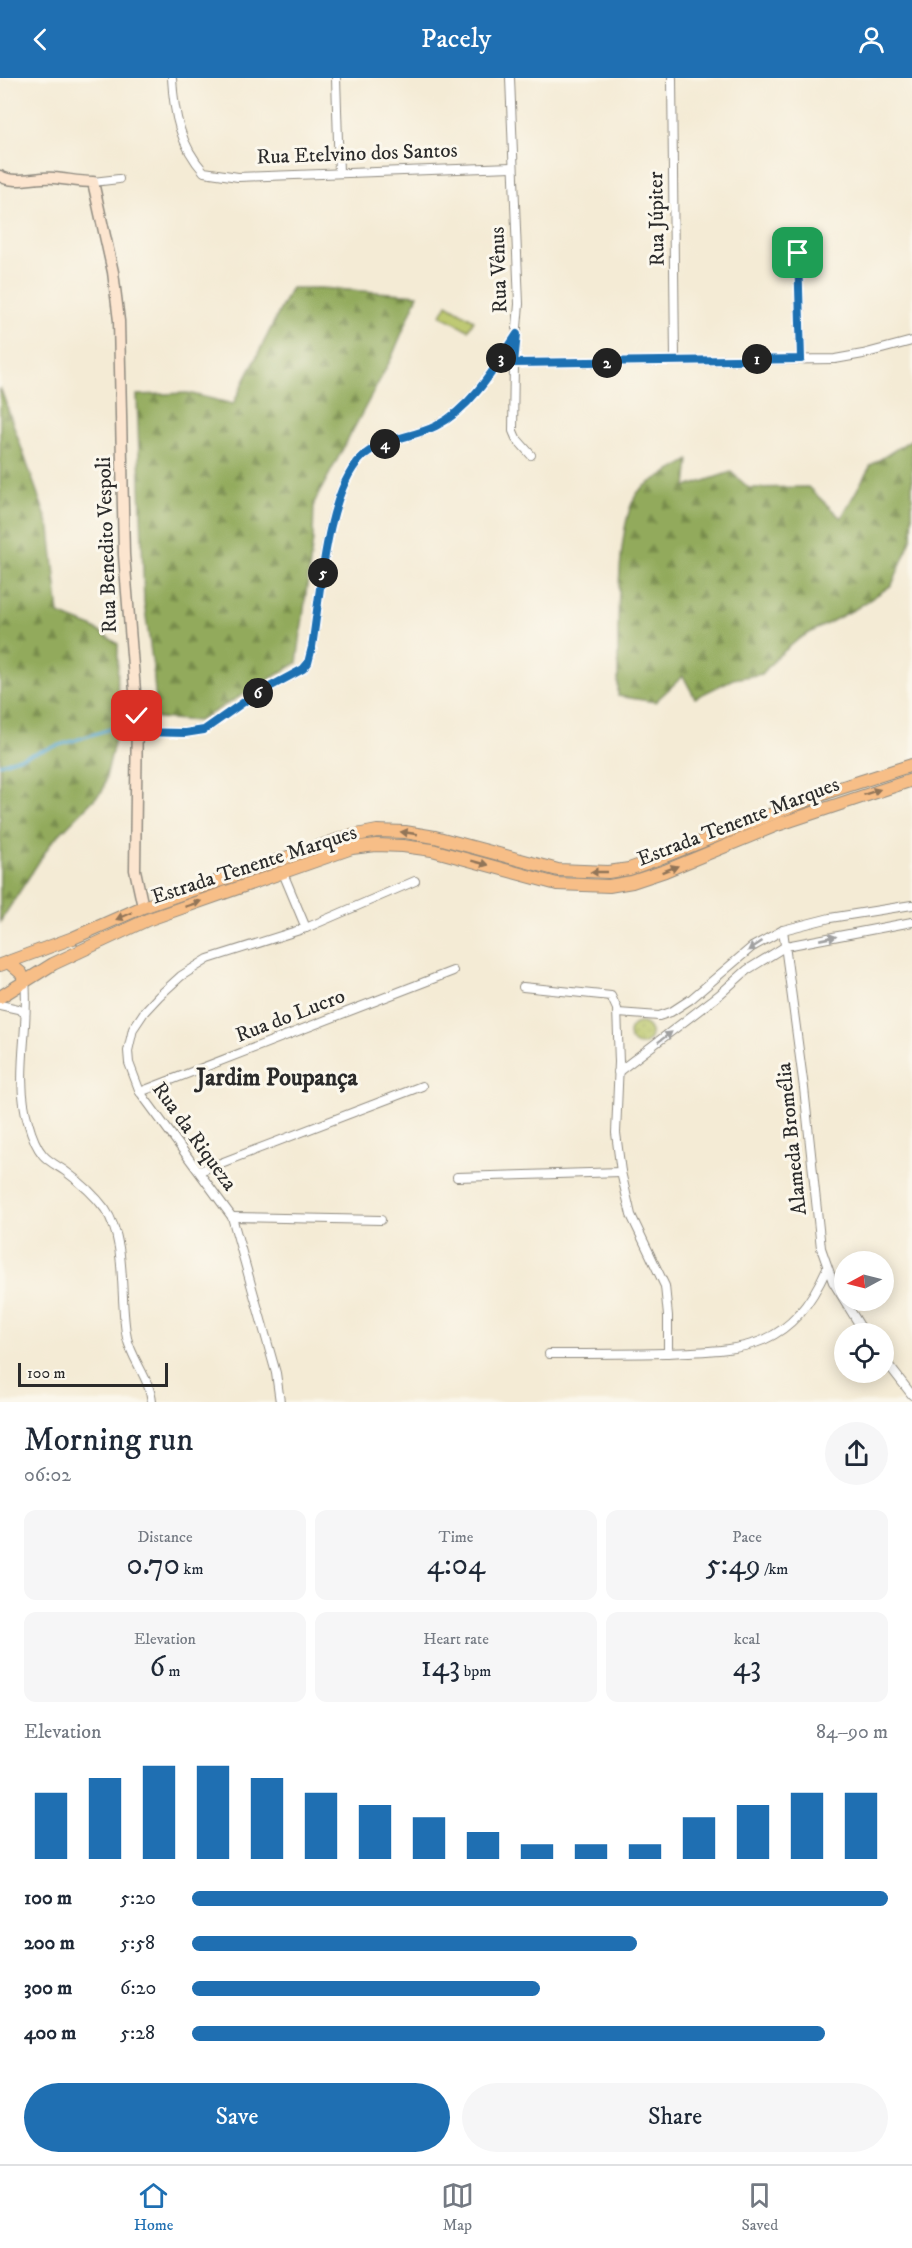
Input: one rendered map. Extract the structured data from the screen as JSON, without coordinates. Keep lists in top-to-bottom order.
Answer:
{
  "streets": {
    "main road": ["Estrada Tenente Marques"],
    "street": [
      "Rua Etelvino dos Santos",
      "Rua Júpiter",
      "Rua Vênus",
      "Rua Benedito Vespoli",
      "Rua do Lucro",
      "Rua da Riqueza",
      "Alameda Bromélia"
    ]
  },
  "crossings": [
    ["Rua Etelvino dos Santos", "Rua Vênus"],
    ["Rua Benedito Vespoli", "Estrada Tenente Marques"],
    ["Rua do Lucro", "Rua da Riqueza"]
  ],
  "districts": ["Jardim Poupança"],
  "scale_bar": "100 m",
  "north": "left",
  "page": {
    "header": "Pacely",
    "pins": [
      "3",
      "1",
      "2",
      "4",
      "5",
      "6"
    ],
    "scale": "100 m",
    "heading": ["Morning run", "06:02"],
    "stats": [
      ["Distance", "0.70 km"],
      ["Time", "4:04"],
      ["Pace", "5:49 /km"],
      ["Elevation", "6 m"],
      ["Heart rate", "143 bpm"],
      ["kcal", "43"]
    ],
    "chart": ["Elevation", "84–90 m"],
    "list": [
      {
        "name": "100 m",
        "note": "5:20"
      },
      {
        "name": "200 m",
        "note": "5:58"
      },
      {
        "name": "300 m",
        "note": "6:20"
      },
      {
        "name": "400 m",
        "note": "5:28"
      }
    ],
    "buttons": ["Save", "Share"],
    "tabs": ["Home", "Map", "Saved"]
  }
}
